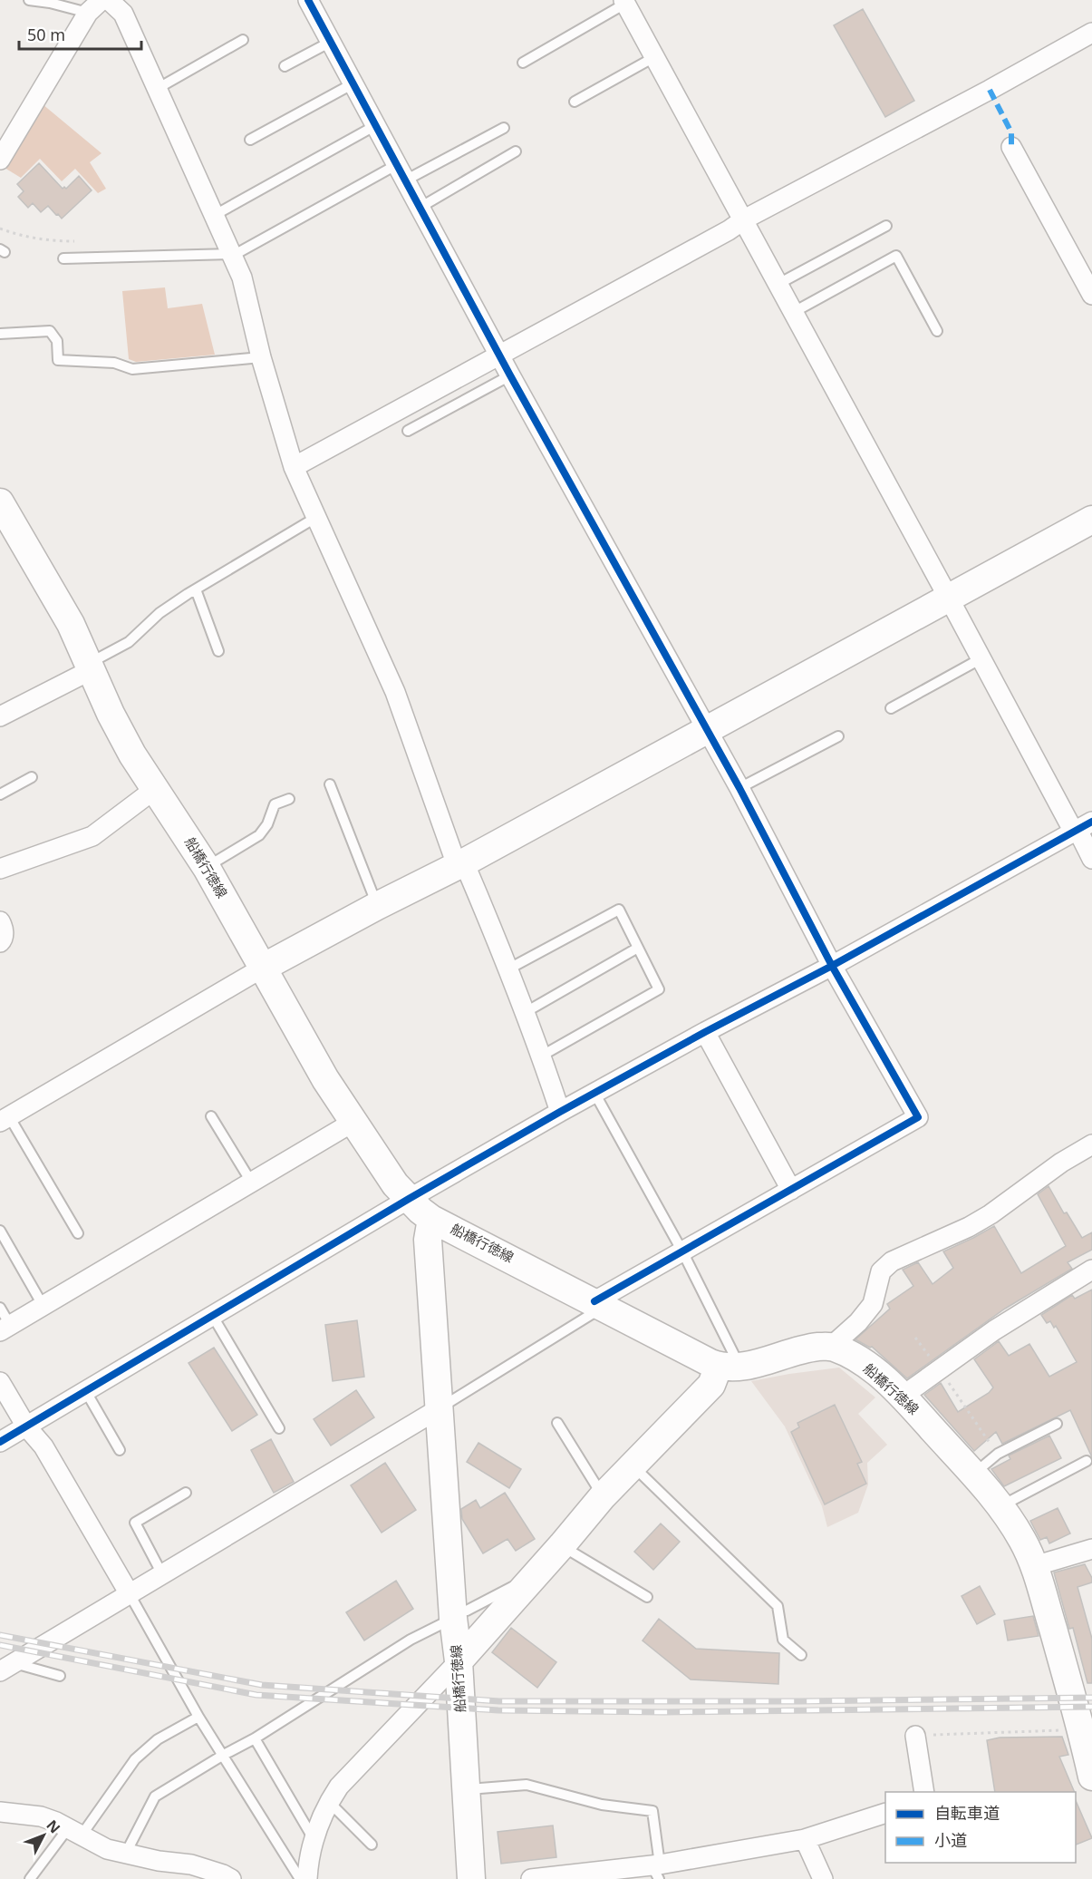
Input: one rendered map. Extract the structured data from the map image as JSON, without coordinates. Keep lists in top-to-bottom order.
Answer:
{
  "streets": {
    "main road": ["船橋行徳線"]
  },
  "legend": ["自転車道", "小道"],
  "scale_bar": "50 m",
  "north": "top right"
}
